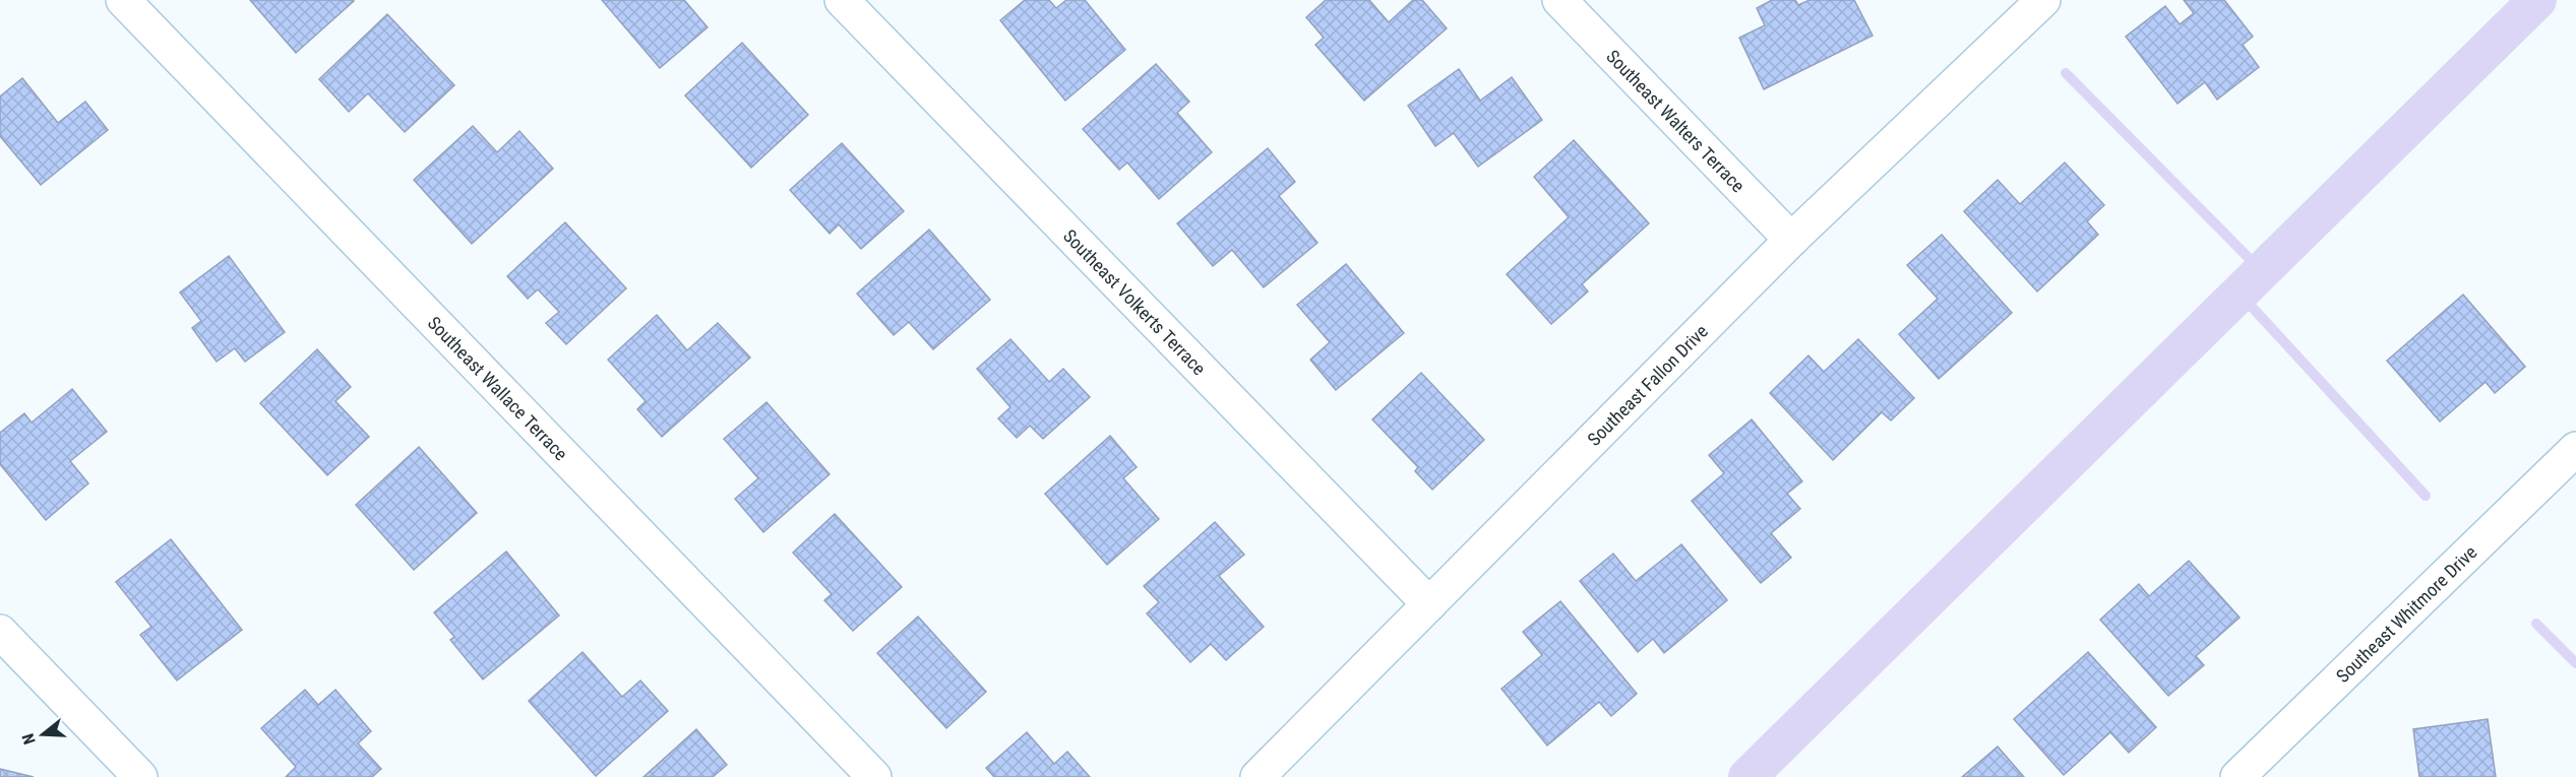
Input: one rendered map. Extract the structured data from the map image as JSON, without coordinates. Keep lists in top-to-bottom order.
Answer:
{
  "streets": {
    "street": [
      "Southeast Walters Terrace",
      "Southeast Volkerts Terrace",
      "Southeast Fallon Drive",
      "Southeast Wallace Terrace",
      "Southeast Whitmore Drive"
    ]
  },
  "crossings": [
    ["Southeast Walters Terrace", "Southeast Fallon Drive"],
    ["Southeast Volkerts Terrace", "Southeast Fallon Drive"]
  ],
  "north": "left"
}
